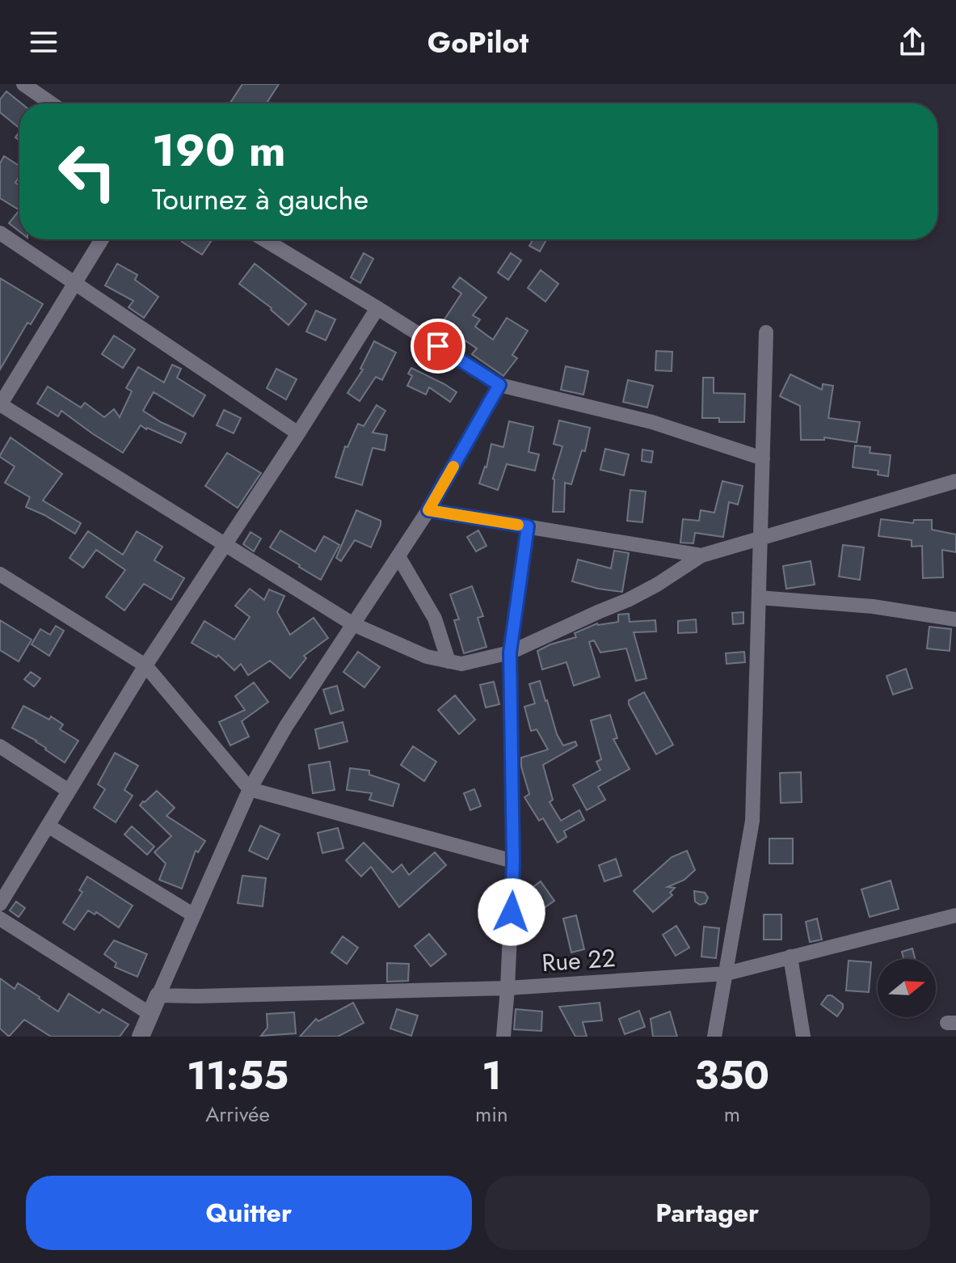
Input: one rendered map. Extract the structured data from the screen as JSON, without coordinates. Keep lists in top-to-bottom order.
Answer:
{
  "streets": {
    "street": ["Rue 22"]
  },
  "north": "right",
  "page": {
    "header": "GoPilot",
    "turn": ["190 m", "Tournez à gauche"],
    "eta": [
      "11:55",
      "Arrivée",
      "1",
      "min",
      "350",
      "m"
    ],
    "buttons": ["Quitter", "Partager"]
  }
}
